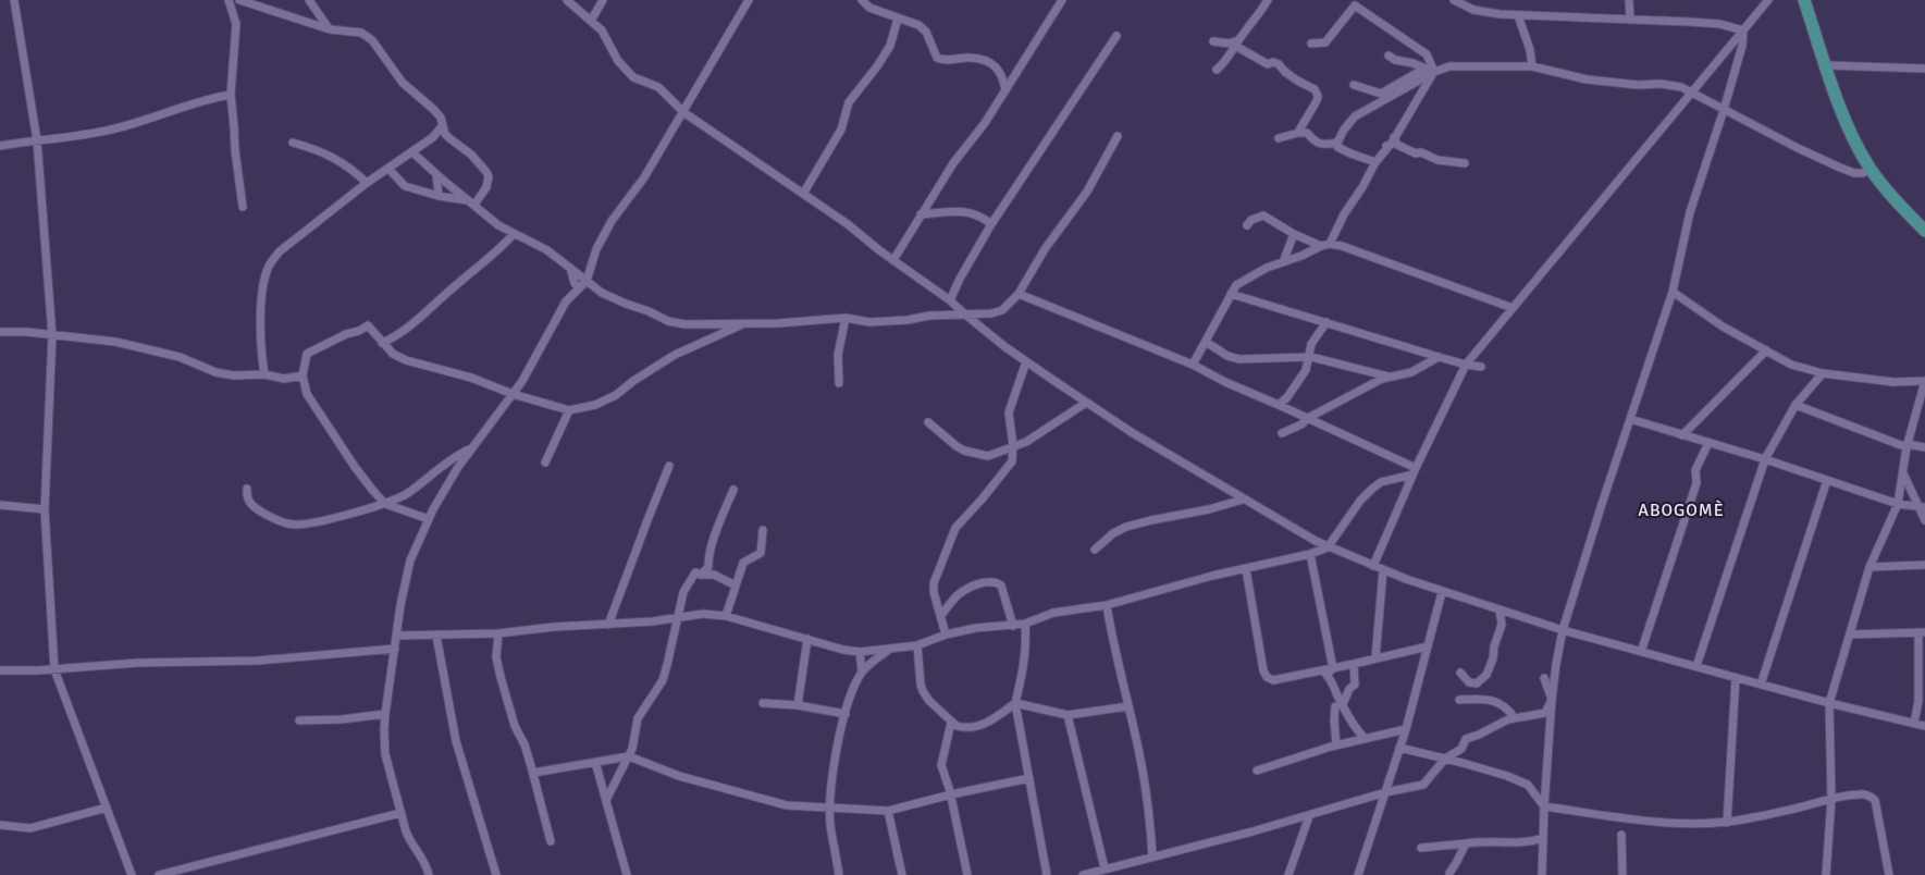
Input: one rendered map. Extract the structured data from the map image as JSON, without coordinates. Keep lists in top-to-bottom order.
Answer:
{
  "districts": ["ABOGOMÈ"]
}
